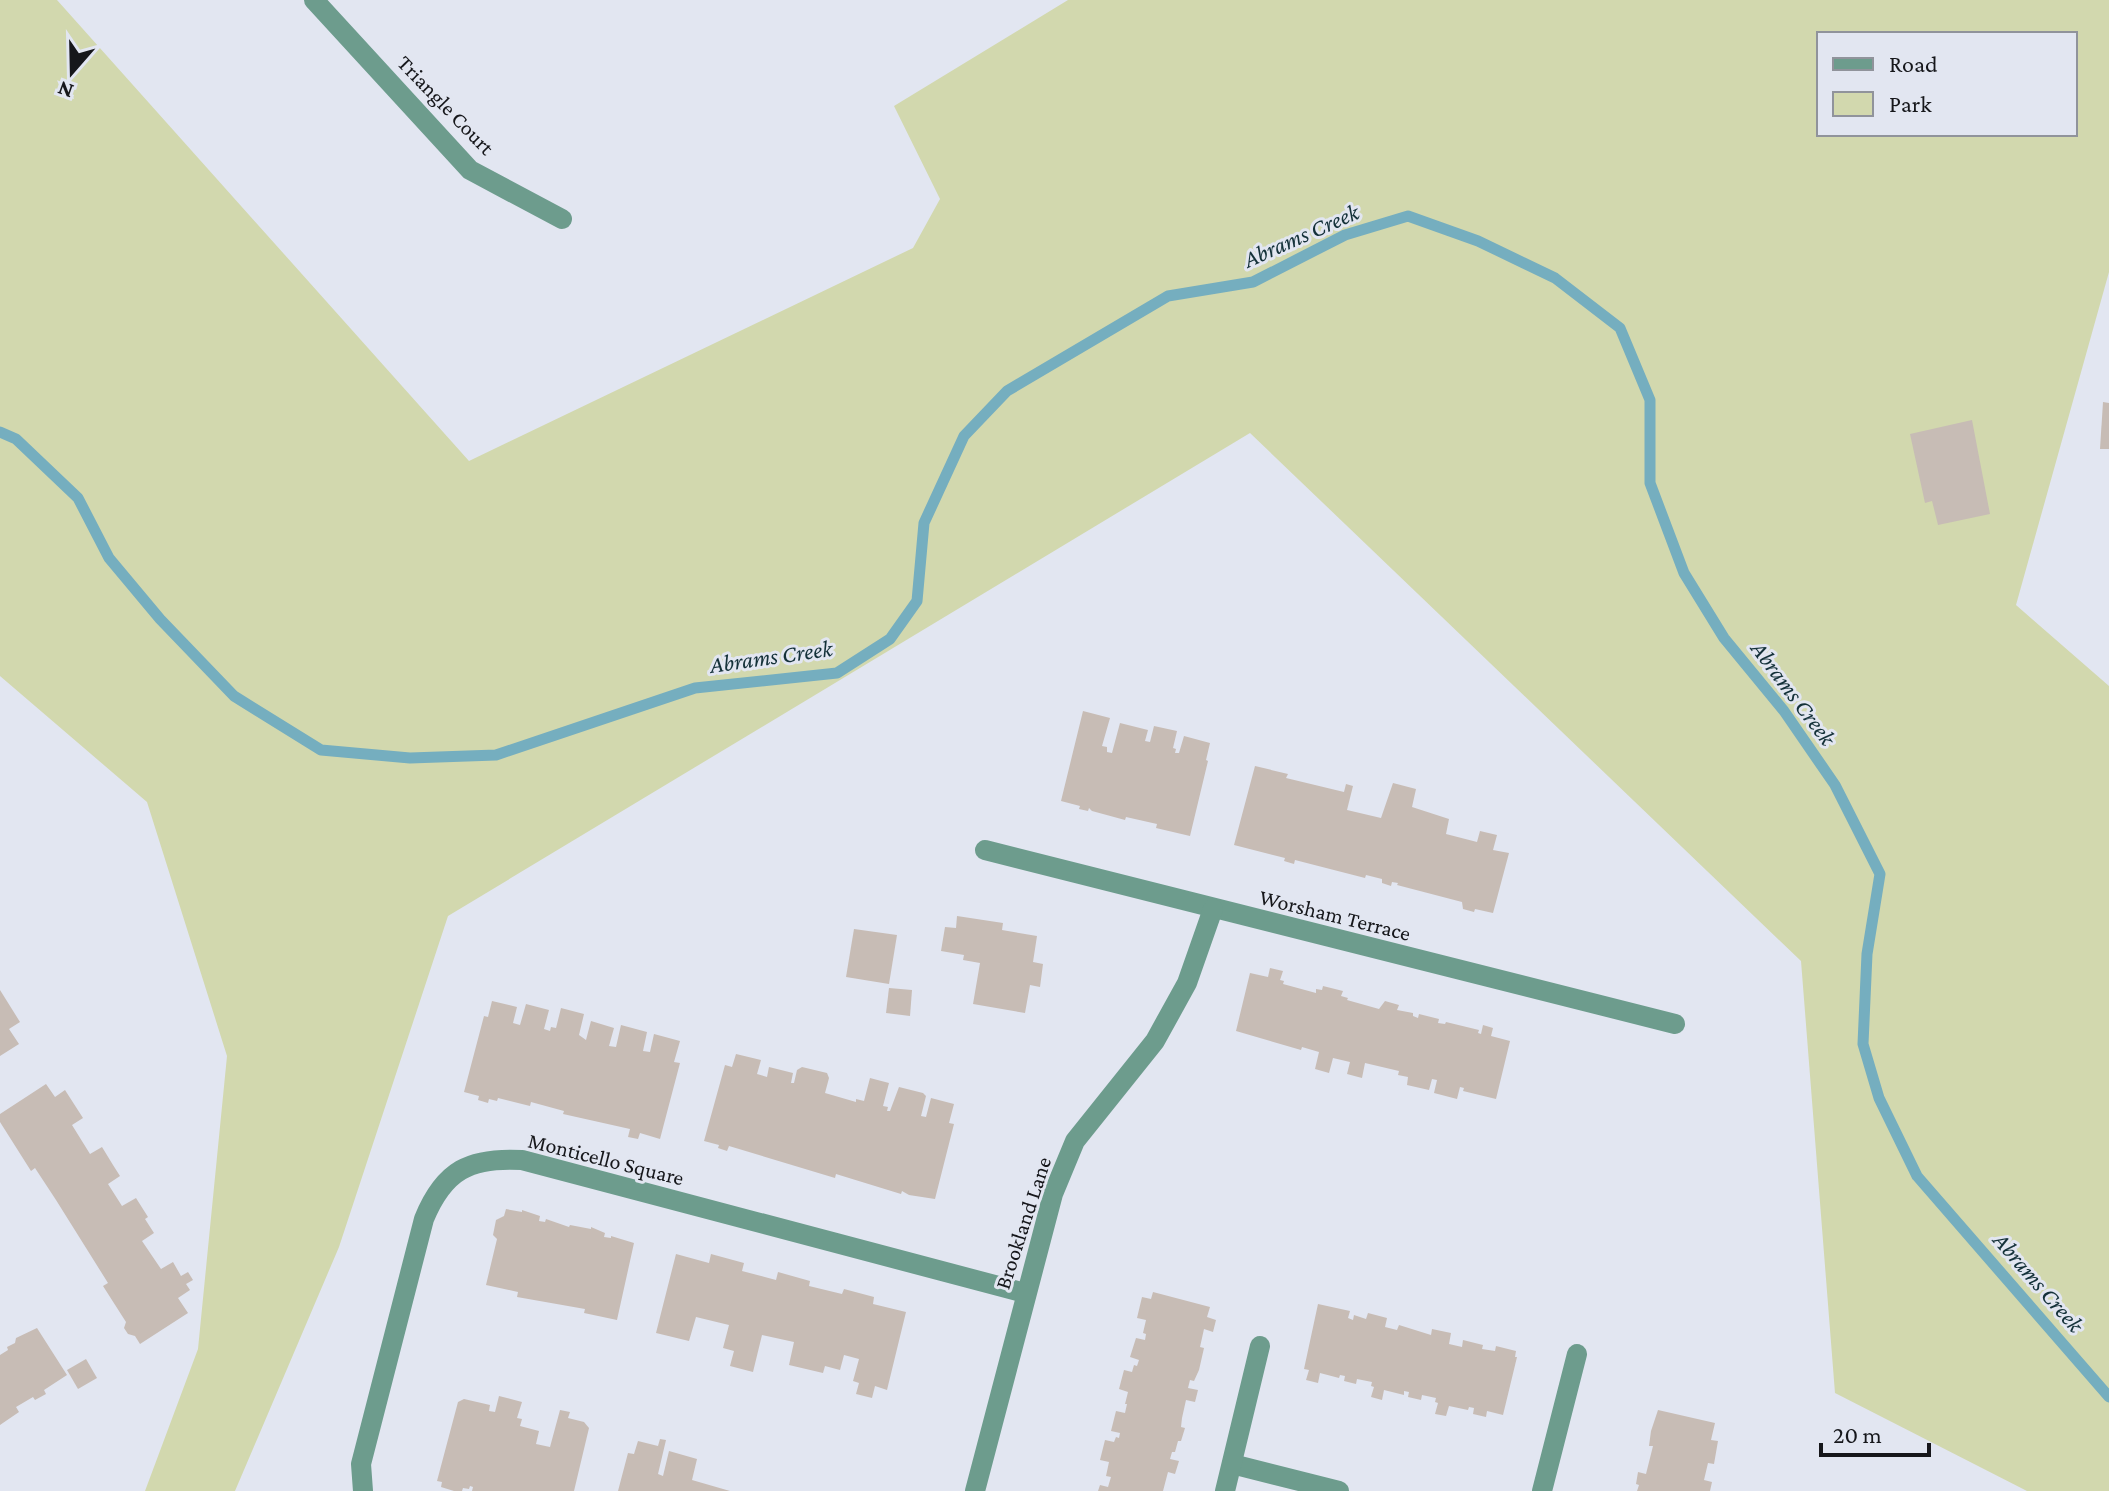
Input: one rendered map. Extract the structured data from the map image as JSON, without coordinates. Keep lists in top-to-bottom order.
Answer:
{
  "streets": {
    "street": [
      "Triangle Court",
      "Worsham Terrace",
      "Monticello Square",
      "Brookland Lane"
    ]
  },
  "crossings": [
    ["Worsham Terrace", "Brookland Lane"],
    ["Monticello Square", "Brookland Lane"]
  ],
  "water": ["Abrams Creek"],
  "legend": ["Road", "Park"],
  "scale_bar": "20 m",
  "north": "bottom"
}
